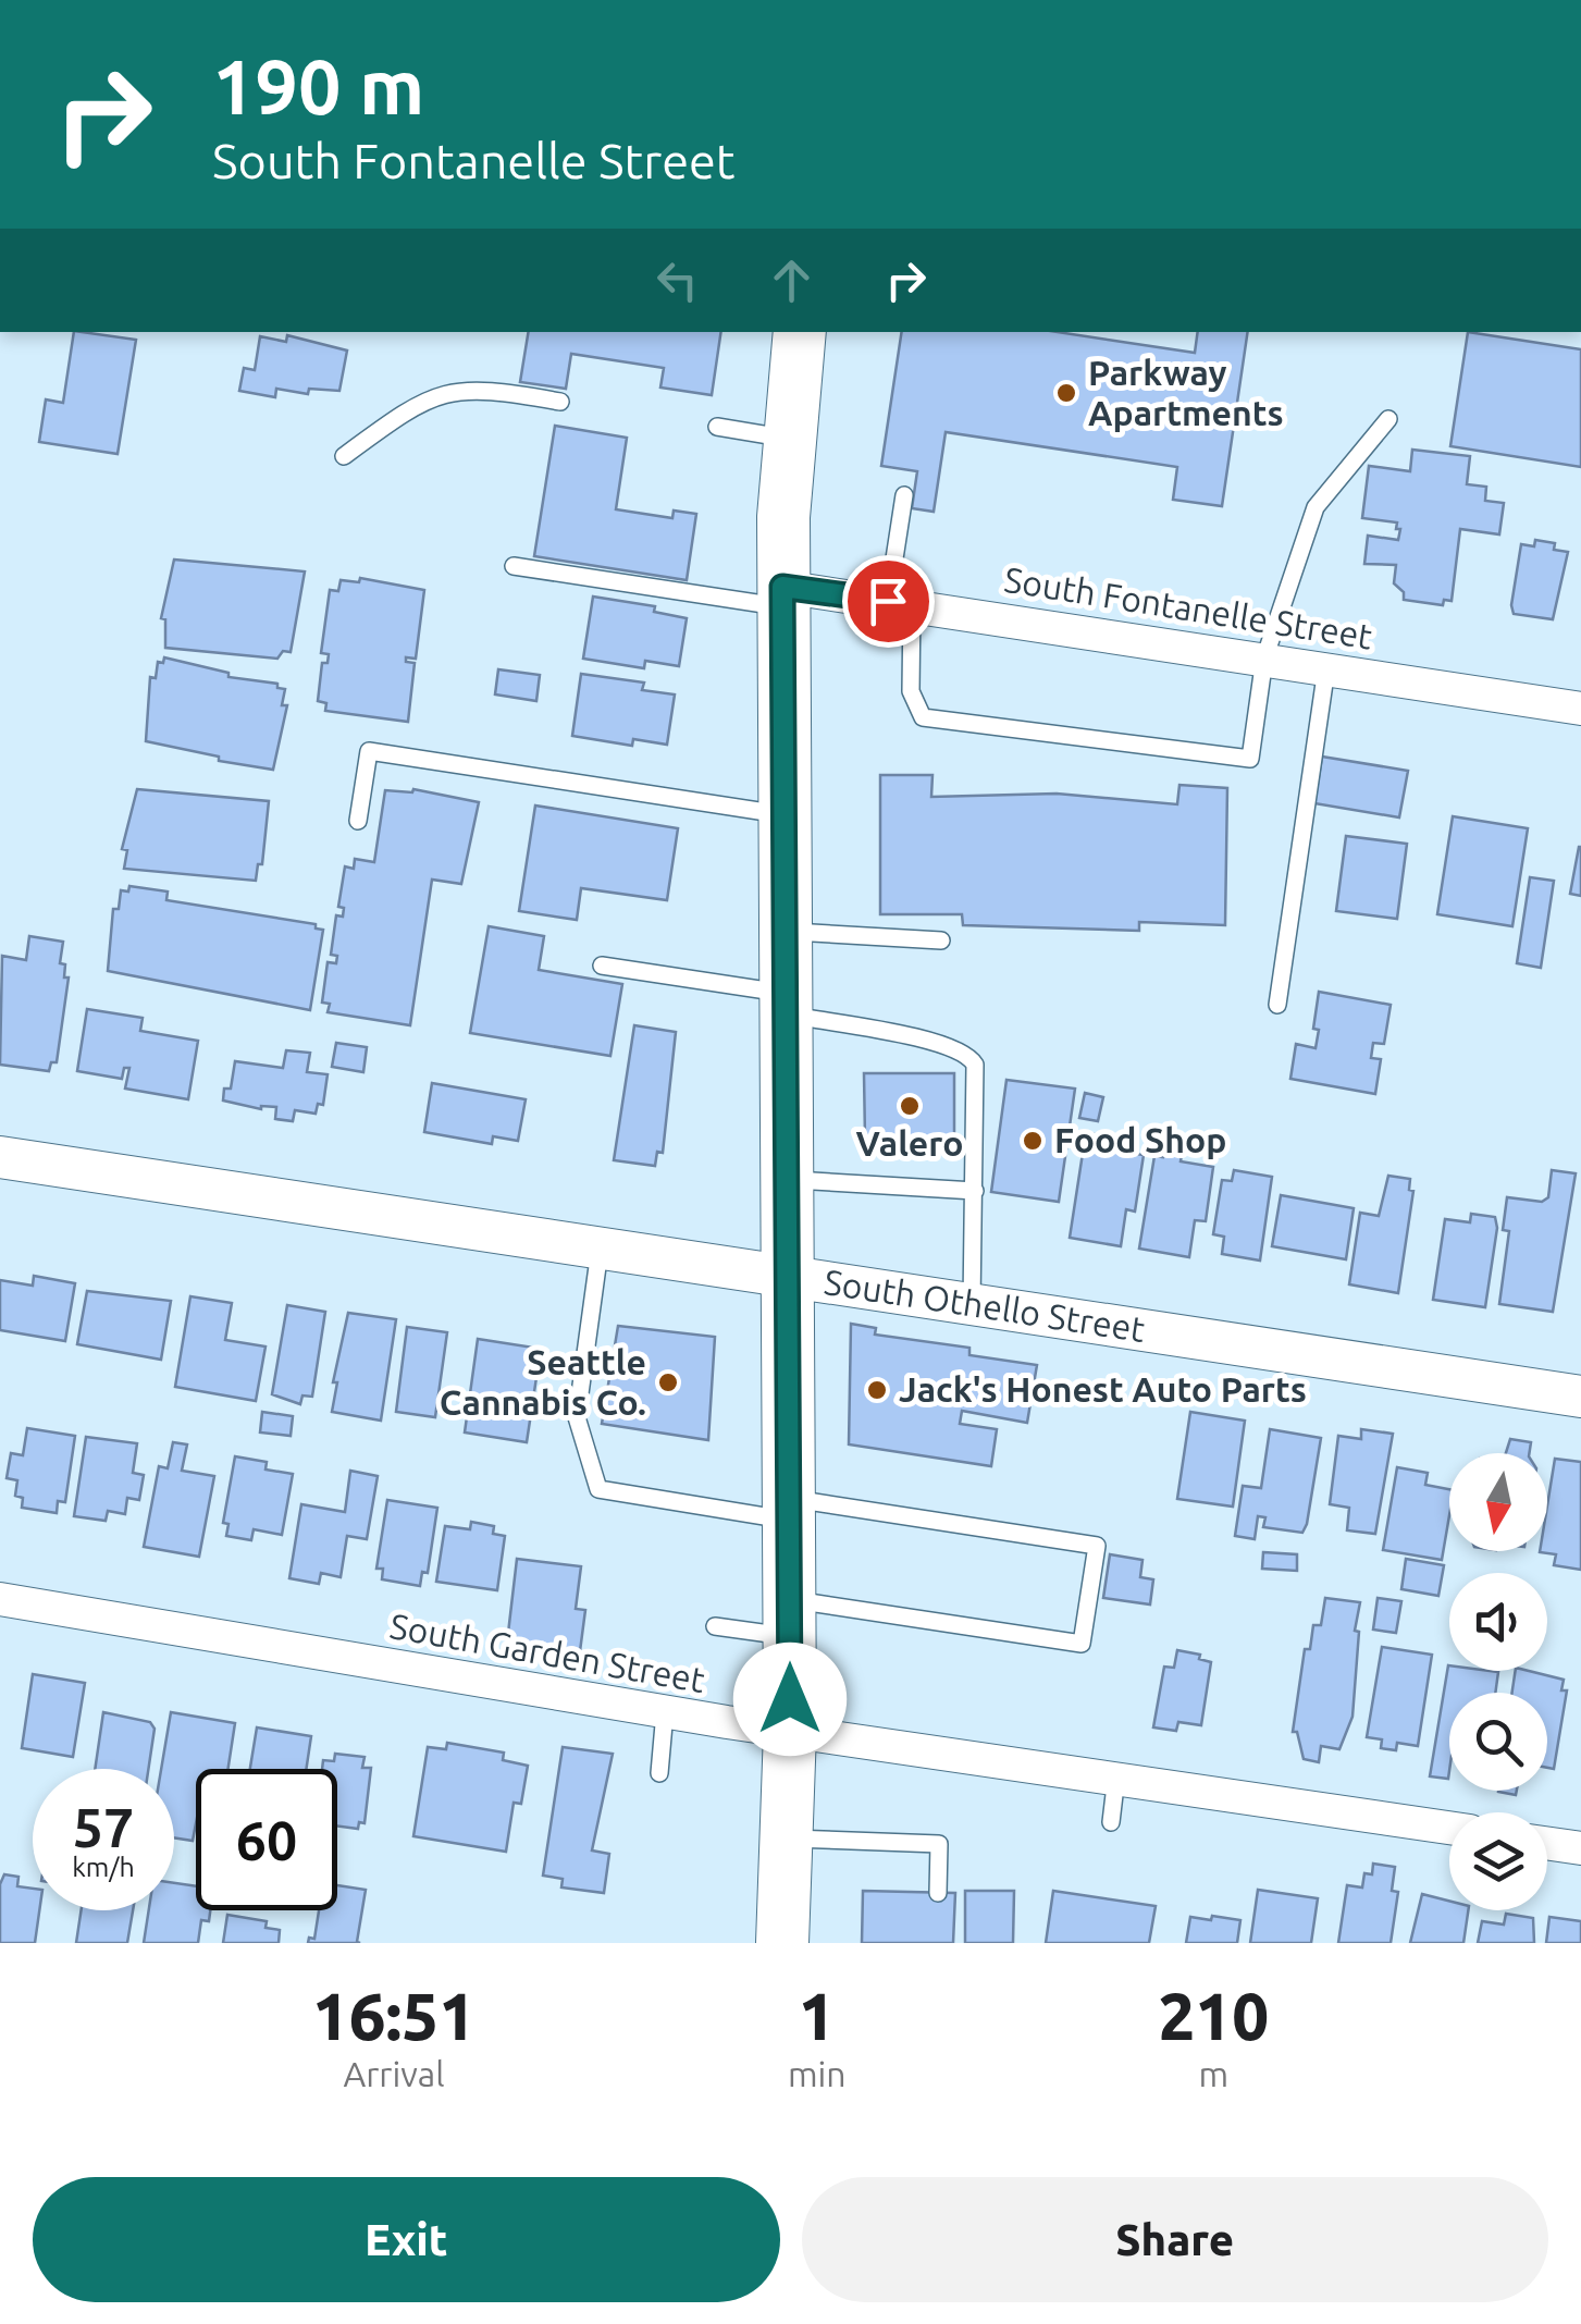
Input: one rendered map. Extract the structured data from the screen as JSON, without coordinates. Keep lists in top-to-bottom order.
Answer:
{
  "streets": {
    "street": ["South Fontanelle Street", "South Othello Street", "South Garden Street"]
  },
  "places": [
    "Parkway Apartments",
    "Valero",
    "Food Shop",
    "Seattle Cannabis Co.",
    "Jack's Honest Auto Parts"
  ],
  "north": "bottom",
  "page": {
    "turn": ["190 m", "South Fontanelle Street"],
    "speed": "57 km/h",
    "limit": "60",
    "eta": [
      "16:51",
      "Arrival",
      "1",
      "min",
      "210",
      "m"
    ],
    "buttons": ["Exit", "Share"]
  }
}
